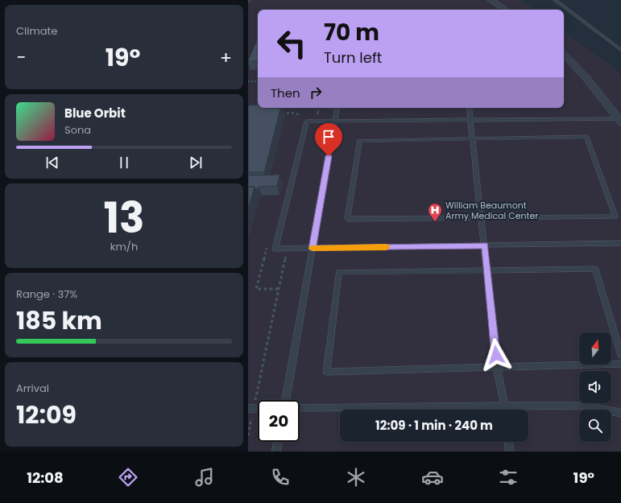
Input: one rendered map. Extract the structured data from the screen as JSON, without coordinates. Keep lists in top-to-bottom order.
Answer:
{
  "places": {
    "hospital": ["William Beaumont Army Medical Center"]
  },
  "north": "top",
  "page": {
    "tile": [
      "Climate",
      ["13", "km/h"],
      ["Range · 37%", "185 km"],
      ["Arrival", "12:09"]
    ],
    "turn": ["70 m", "Turn left"],
    "heat": ["−", "19°", "+"],
    "then": "Then",
    "song": ["Blue Orbit", "Sona"],
    "limit": "20",
    "trip": "12:09 · 1 min · 240 m",
    "tabs": ["12:08", "19°"]
  }
}
